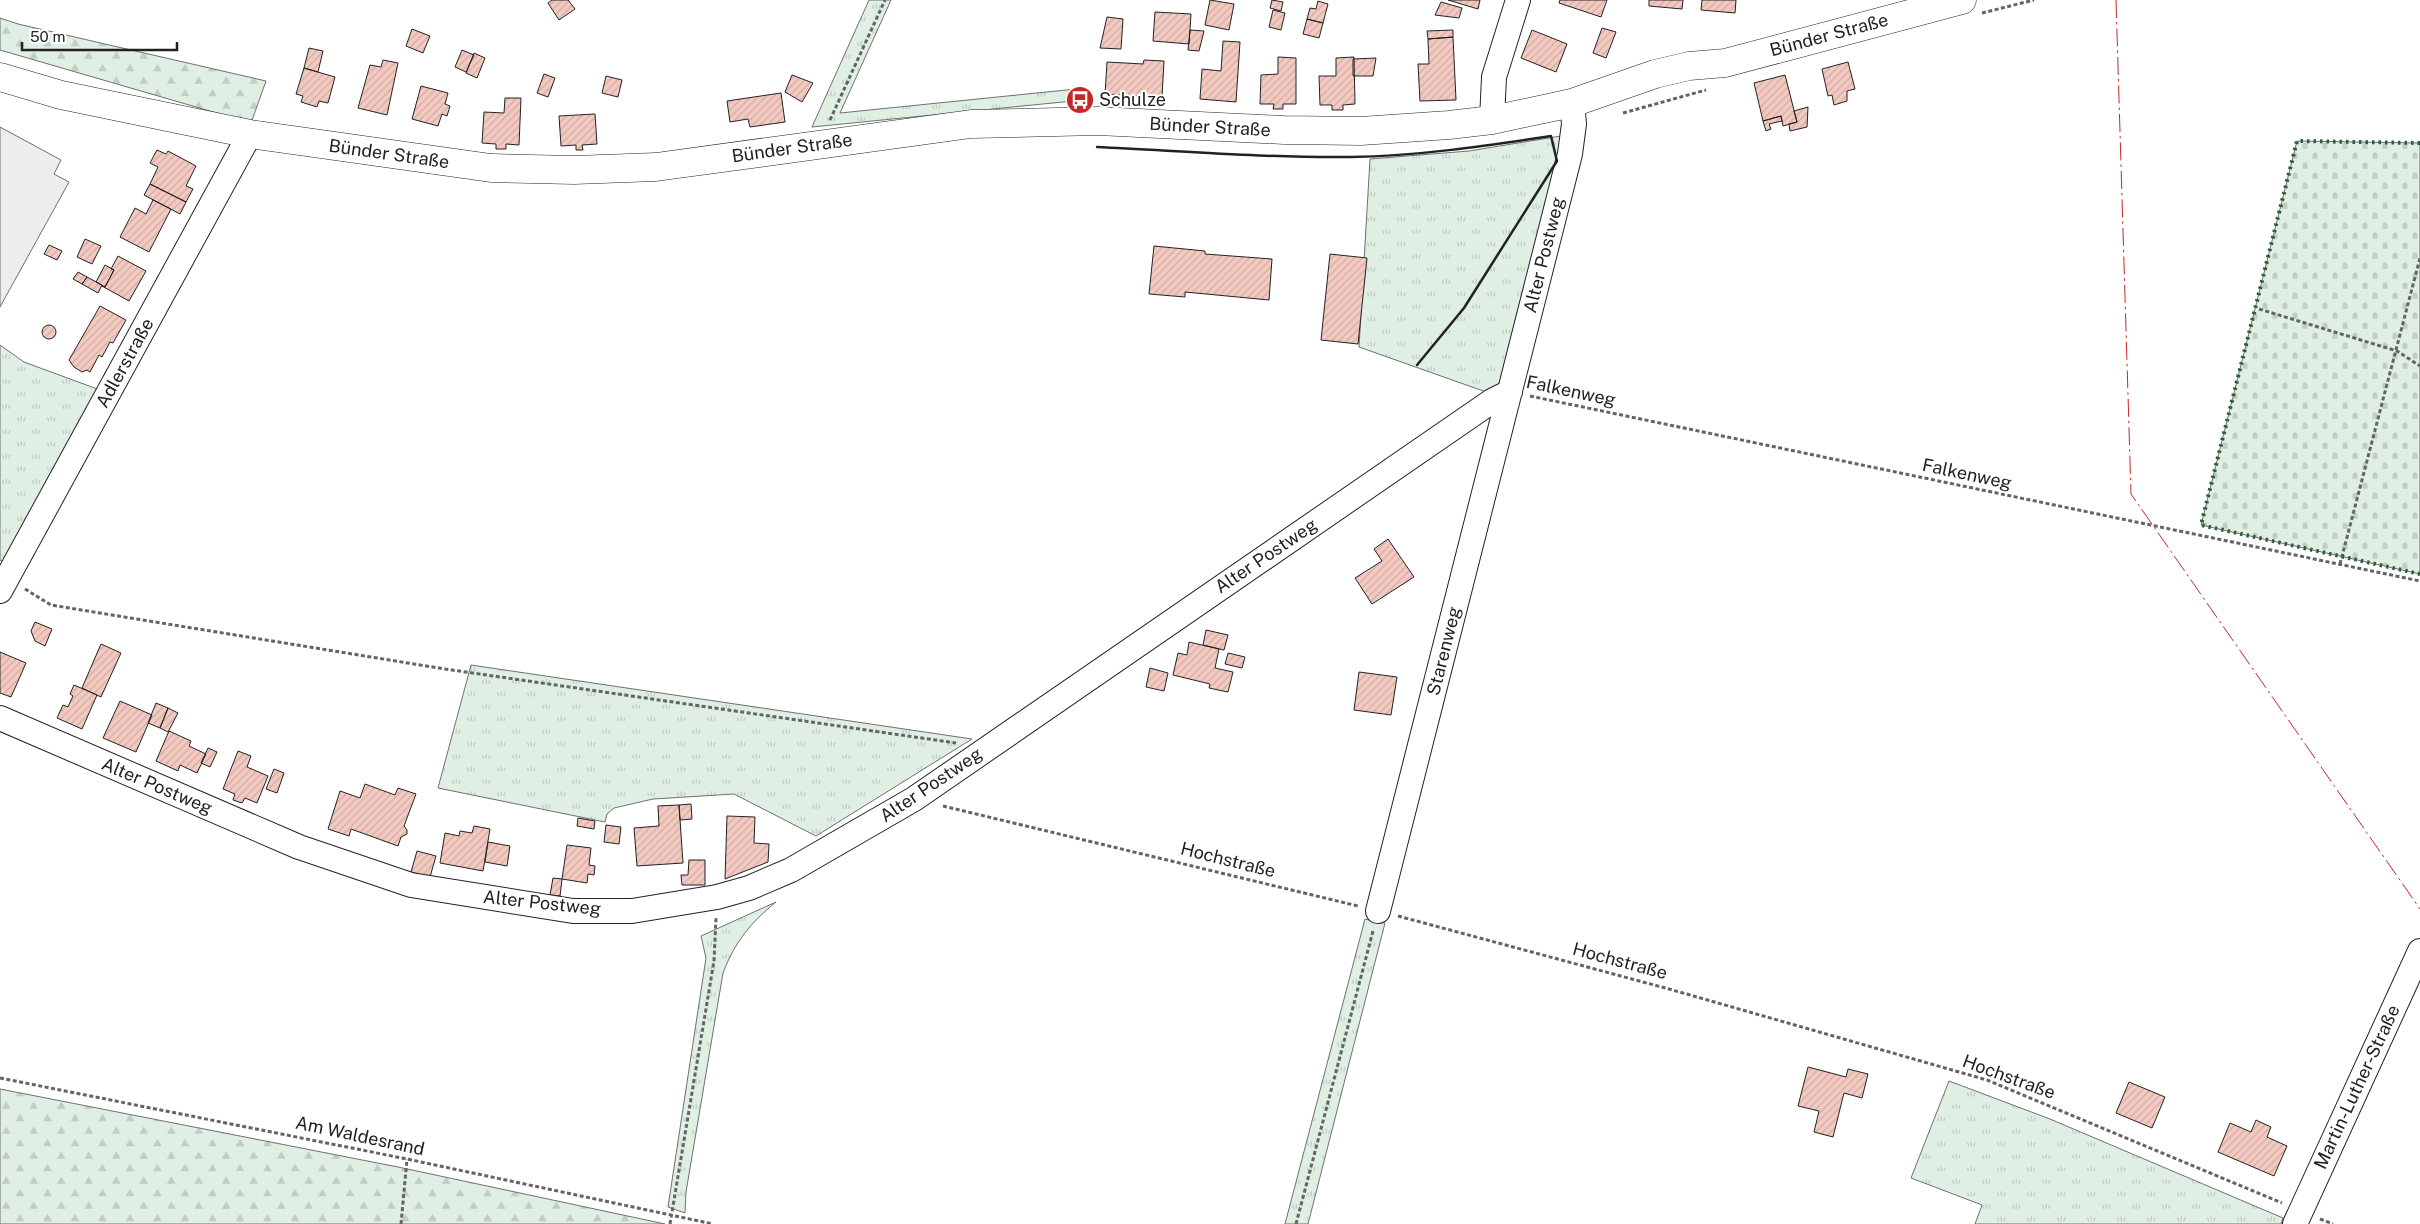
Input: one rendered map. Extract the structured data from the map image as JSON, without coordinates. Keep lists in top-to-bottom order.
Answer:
{
  "streets": {
    "main road": ["Bünder Straße"],
    "street": [
      "Alter Postweg",
      "Adlerstraße",
      "Starenweg",
      "Martin-Luther-Straße"
    ],
    "path": ["Falkenweg", "Hochstraße", "Am Waldesrand"]
  },
  "crossings": [
    ["Bünder Straße", "Alter Postweg"],
    ["Bünder Straße", "Adlerstraße"],
    ["Alter Postweg", "Falkenweg"],
    ["Alter Postweg", "Starenweg"],
    ["Alter Postweg", "Hochstraße"],
    ["Falkenweg", "Starenweg"],
    ["Starenweg", "Hochstraße"],
    ["Hochstraße", "Martin-Luther-Straße"]
  ],
  "places": {
    "bus stop": ["Schulze"]
  },
  "scale_bar": "50 m"
}
